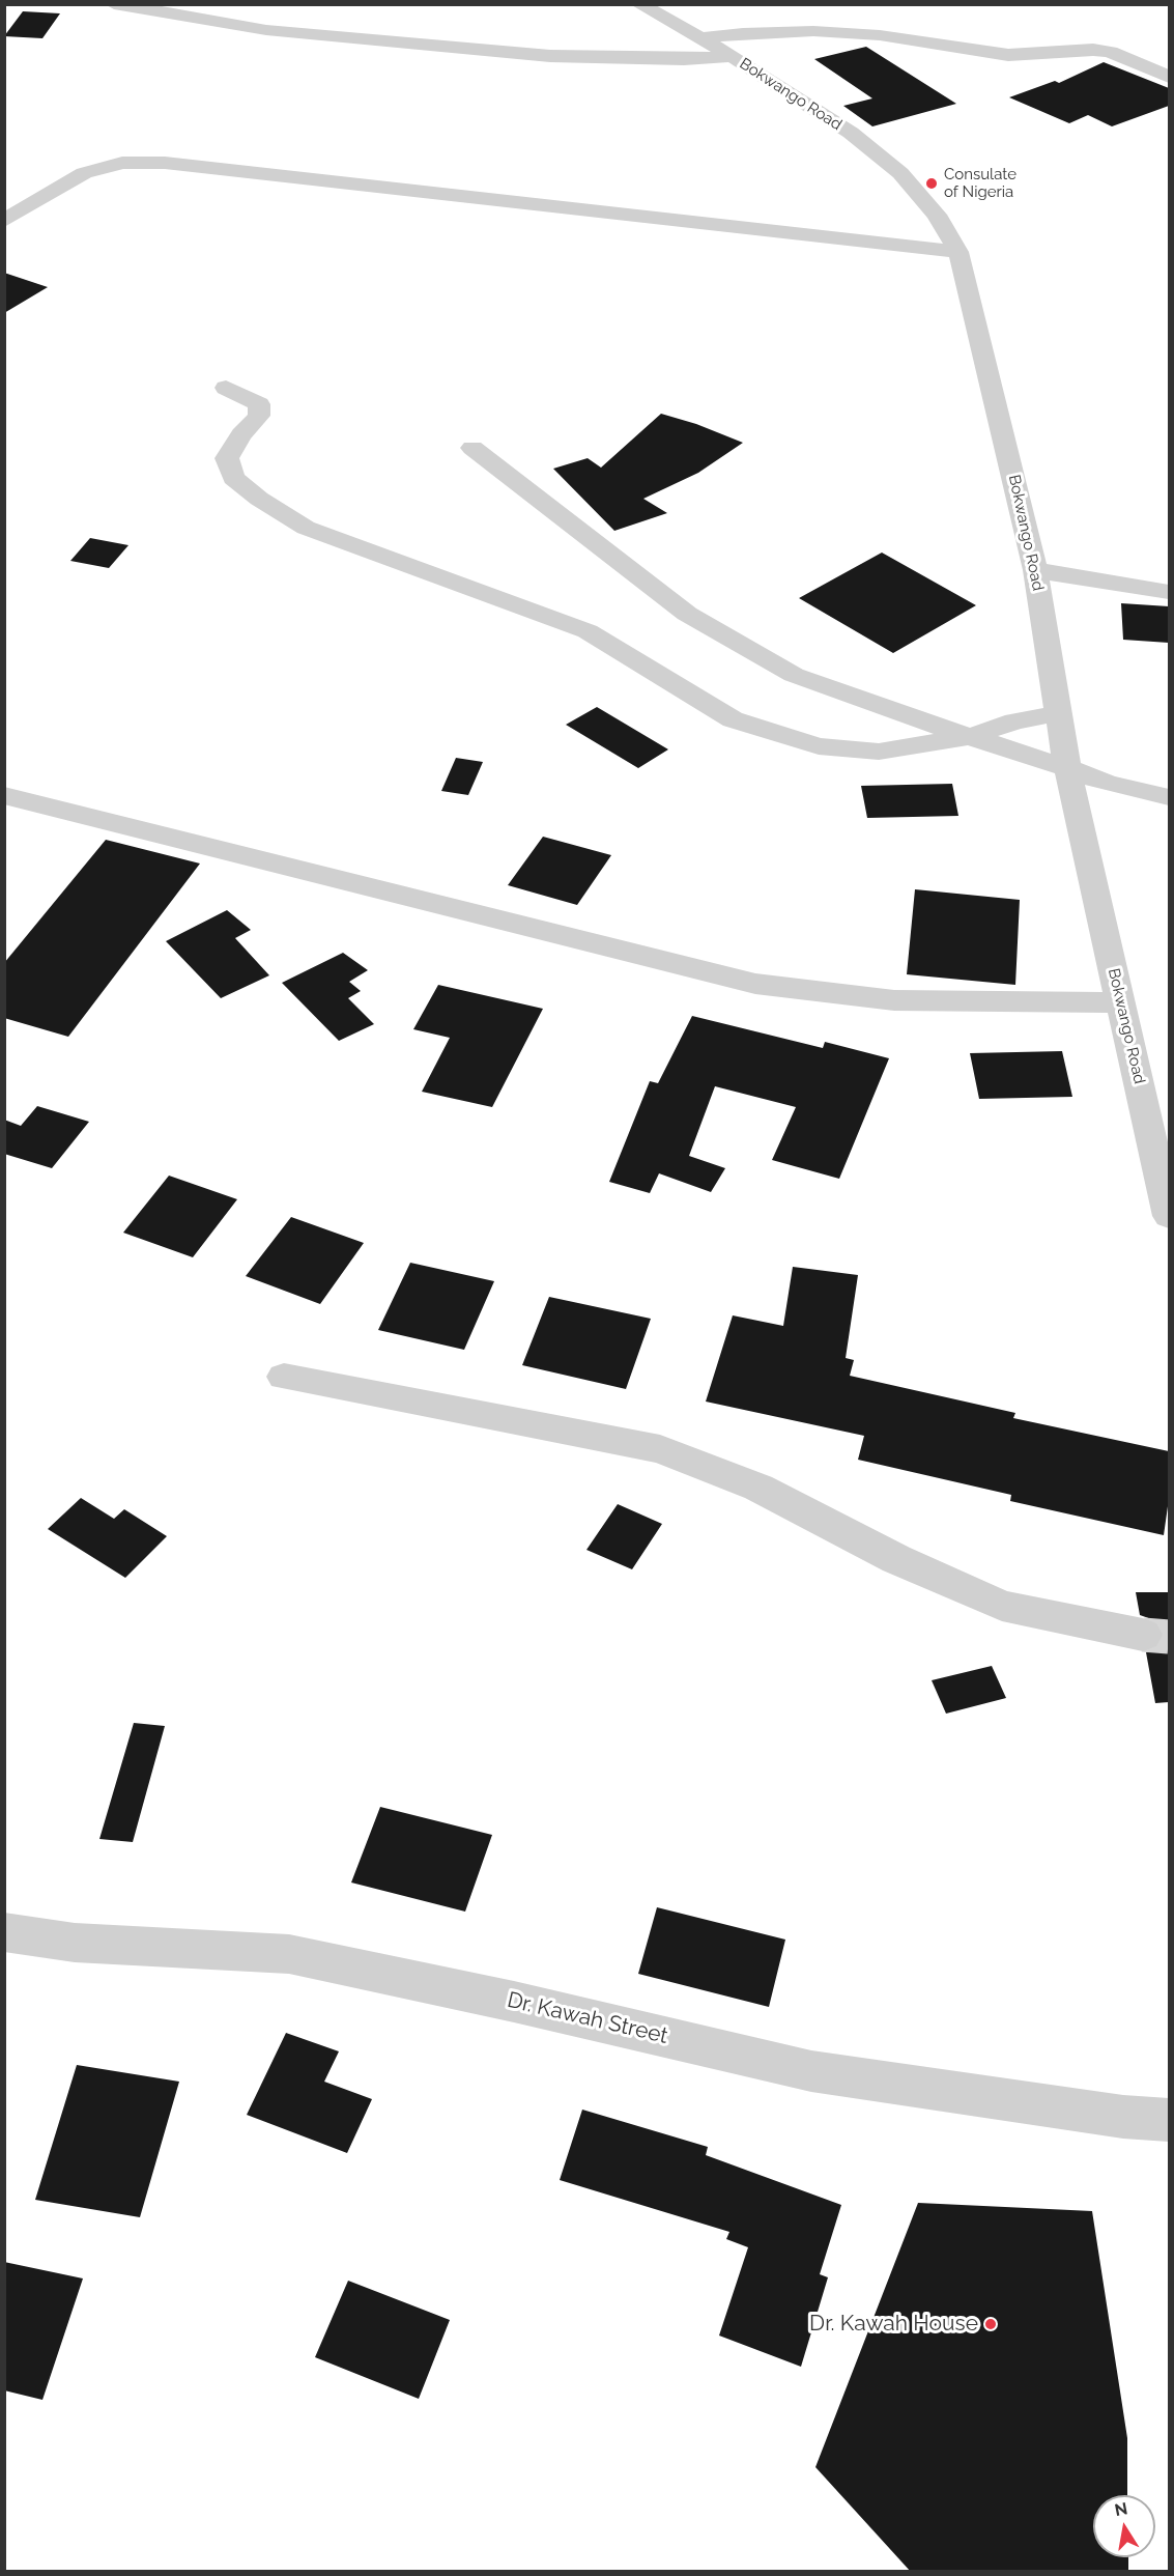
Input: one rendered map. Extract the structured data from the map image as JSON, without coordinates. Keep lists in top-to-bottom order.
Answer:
{
  "streets": {
    "street": ["Bokwango Road", "Dr. Kawah Street"]
  },
  "places": ["Consulate of Nigeria", "Dr. Kawah House"],
  "north": "top"
}
